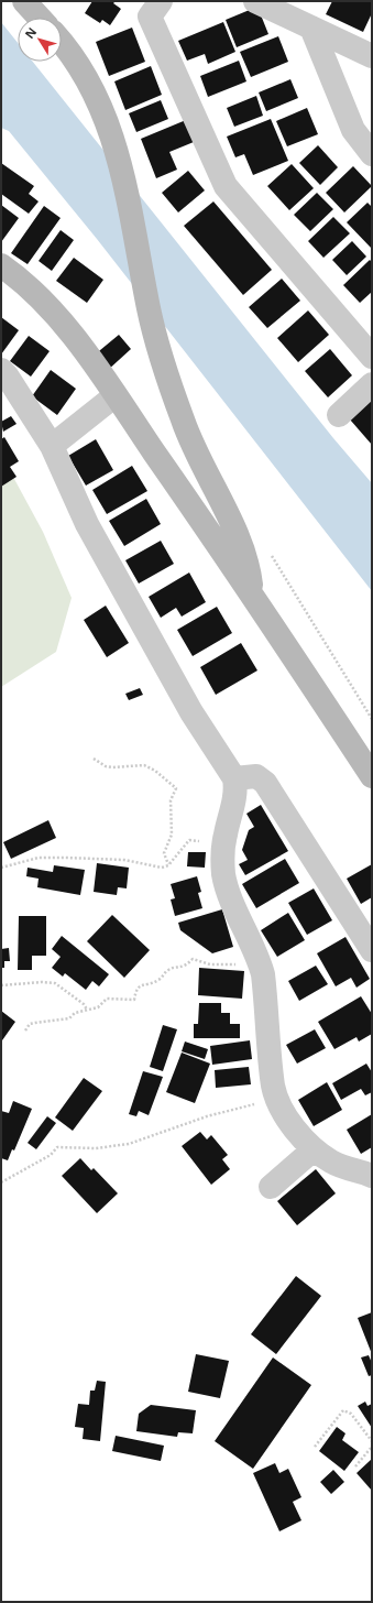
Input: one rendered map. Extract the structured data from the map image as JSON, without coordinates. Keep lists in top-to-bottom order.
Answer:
{
  "north": "top left"
}
